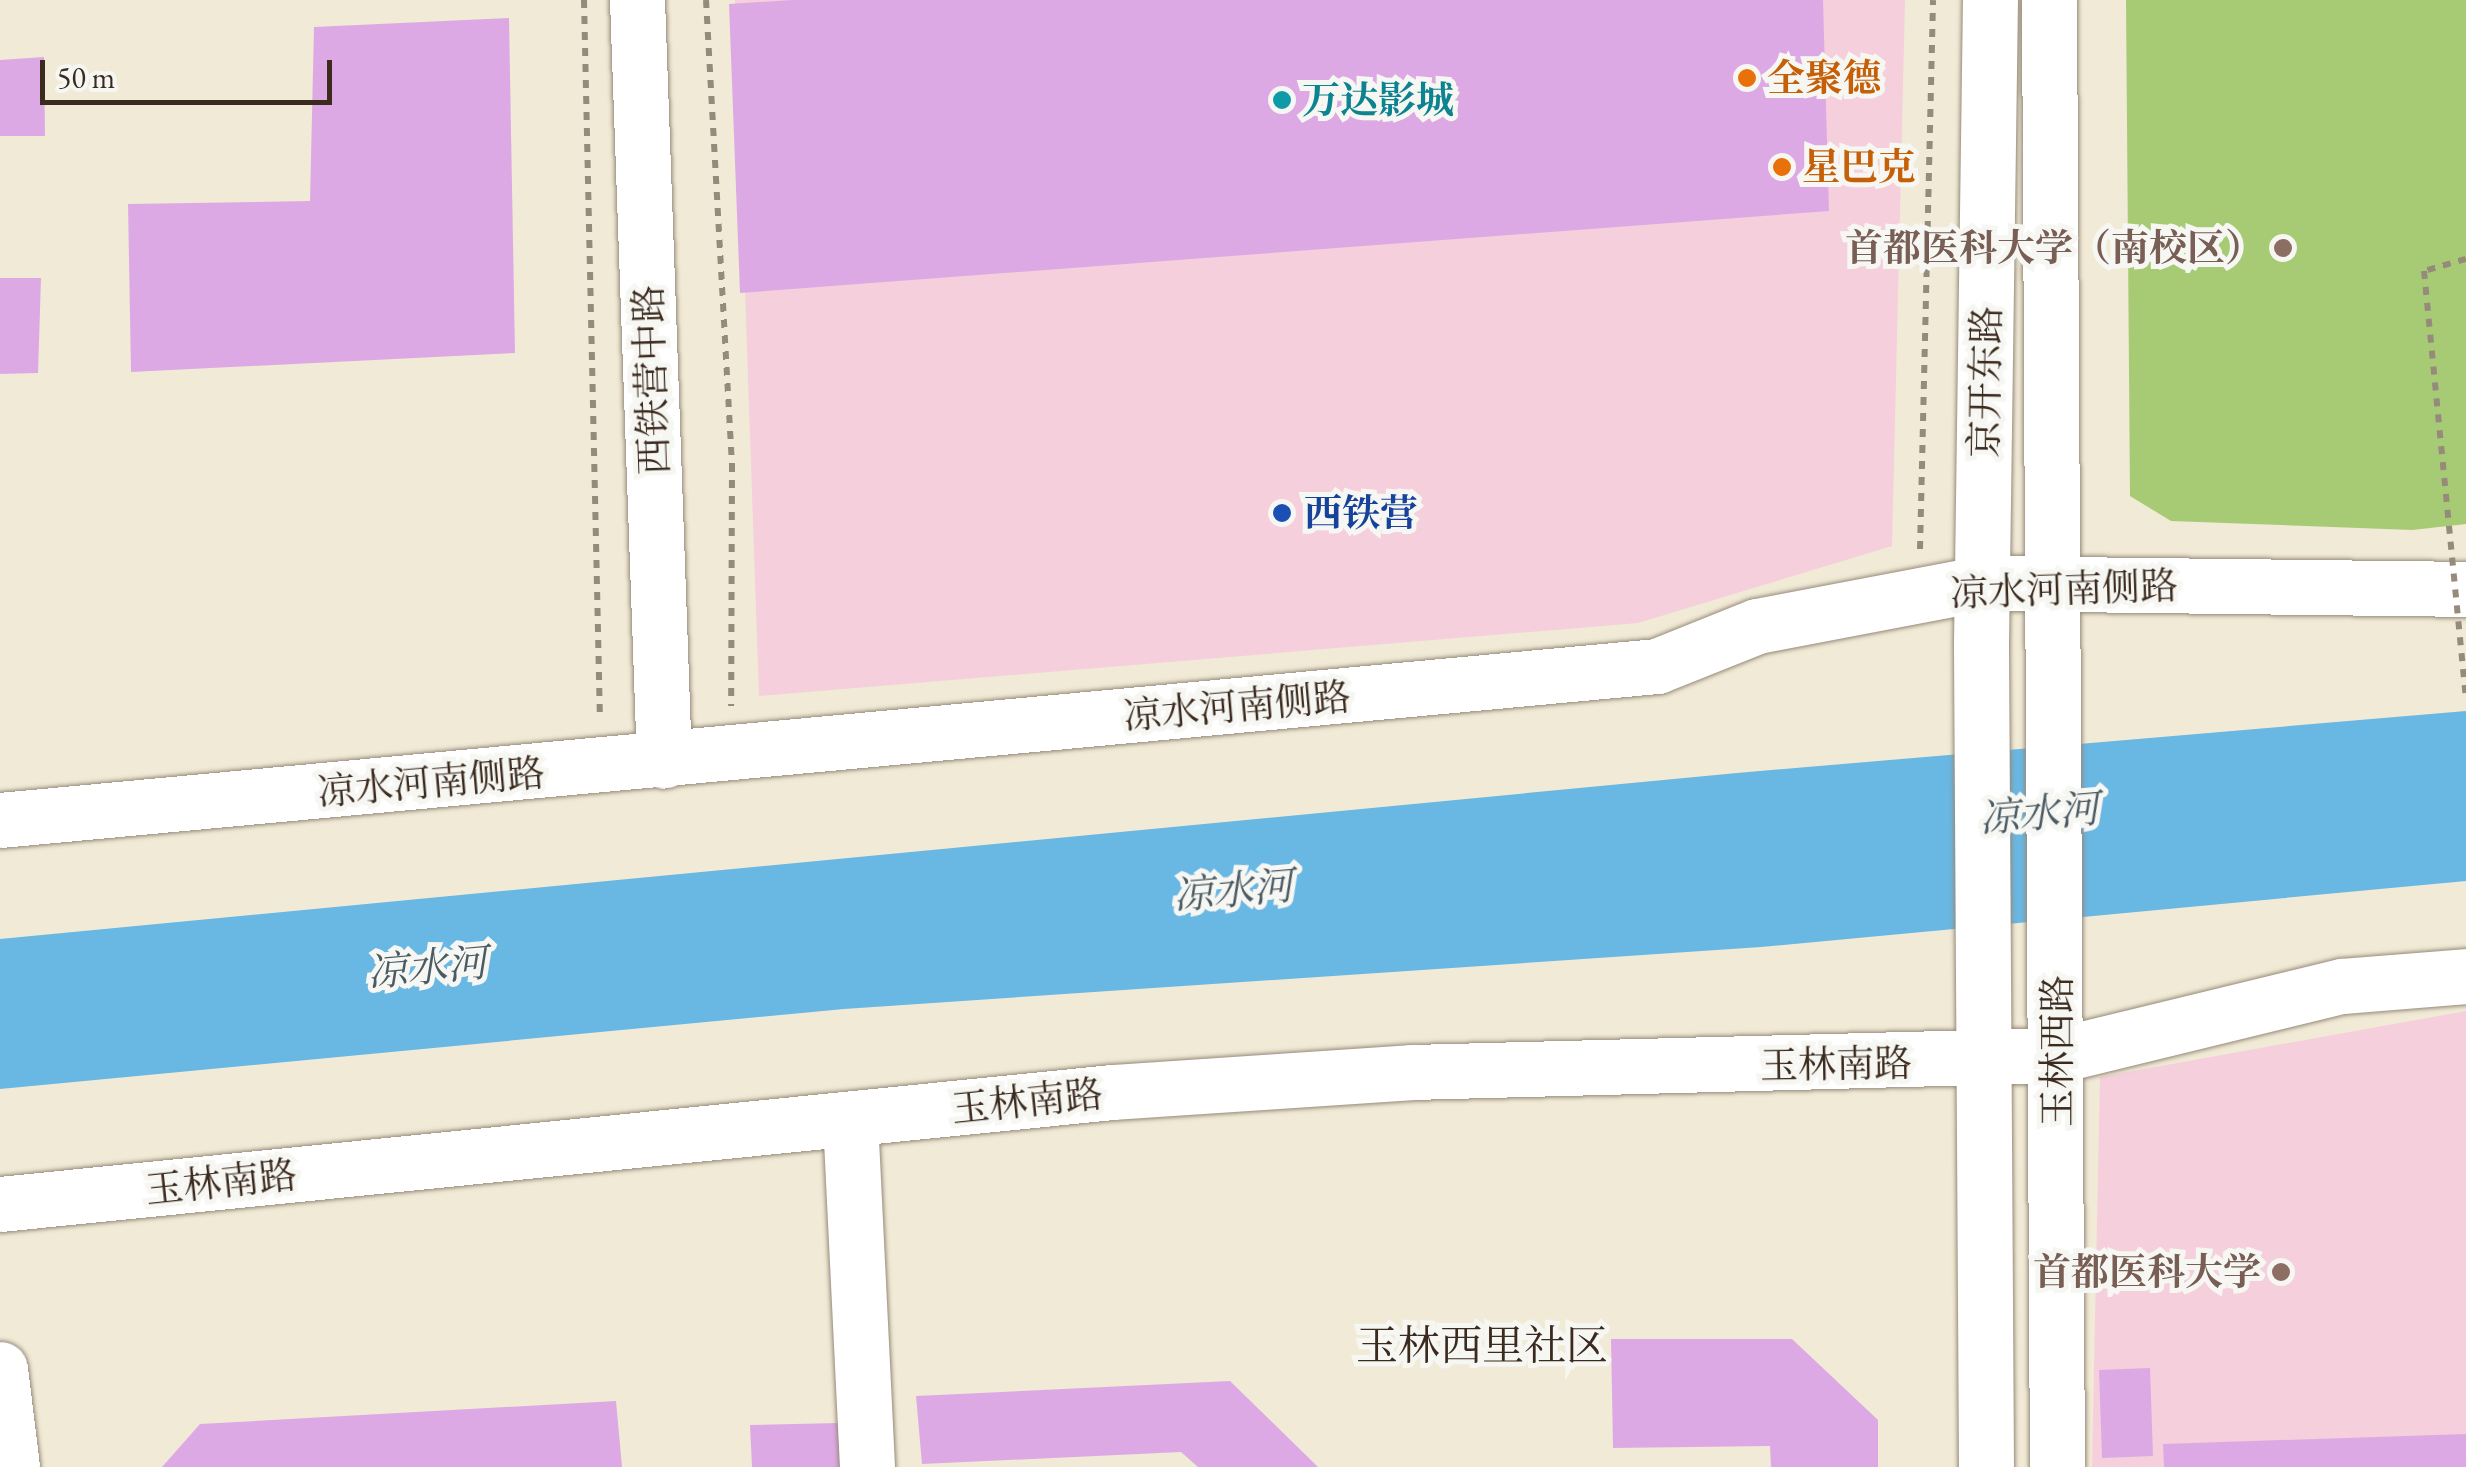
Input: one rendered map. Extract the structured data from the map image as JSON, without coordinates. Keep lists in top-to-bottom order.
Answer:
{
  "streets": {
    "street": [
      "西铁营中路",
      "京开东路",
      "凉水河南侧路",
      "玉林西路",
      "玉林南路"
    ]
  },
  "crossings": [
    ["西铁营中路", "凉水河南侧路"],
    ["京开东路", "凉水河南侧路"],
    ["京开东路", "玉林西路"],
    ["凉水河南侧路", "玉林西路"],
    ["玉林西路", "玉林南路"]
  ],
  "districts": ["玉林西里社区"],
  "water": ["凉水河"],
  "places": [
    "全聚德",
    "万达影城",
    "星巴克",
    "首都医科大学（南校区）",
    "西铁营",
    "首都医科大学"
  ],
  "scale_bar": "50 m"
}
